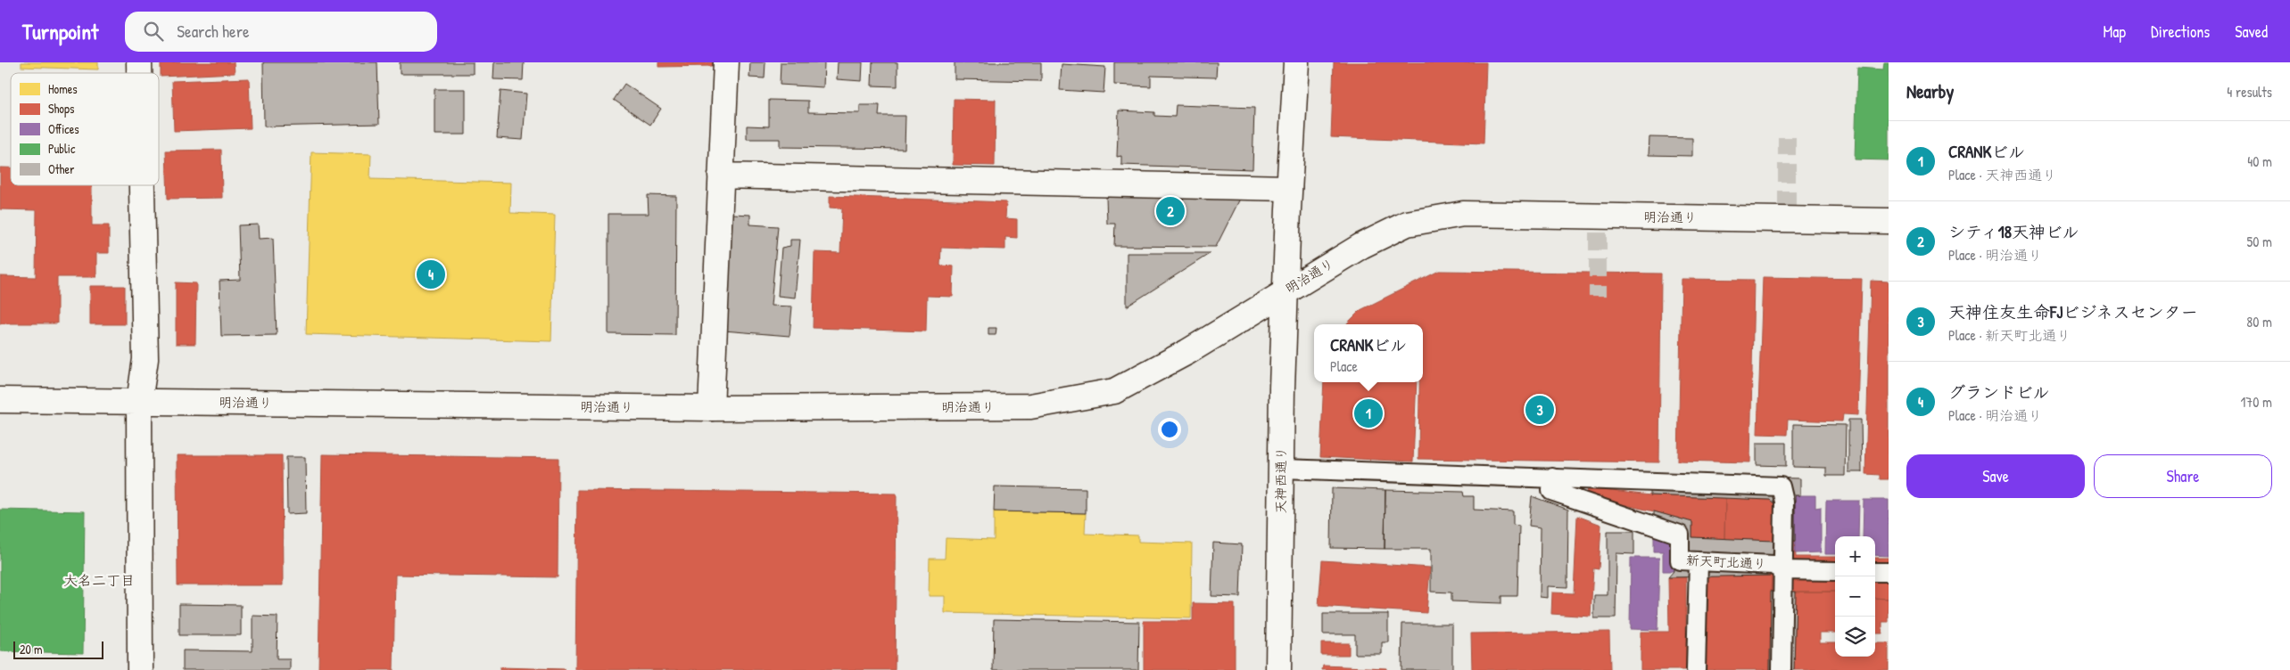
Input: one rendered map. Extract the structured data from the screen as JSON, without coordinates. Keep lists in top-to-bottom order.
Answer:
{
  "streets": {
    "street": ["明治通り", "天神西通り", "新天町北通り"]
  },
  "crossings": [
    ["明治通り", "天神西通り"]
  ],
  "districts": ["大名二丁目"],
  "legend": [
    "Homes",
    "Shops",
    "Offices",
    "Public",
    "Other"
  ],
  "scale_bar": "20 m",
  "page": {
    "header": "Turnpoint",
    "search": "Search here",
    "nav": ["Map", "Directions", "Saved"],
    "heading": ["Nearby", "4 results"],
    "list": [
      {
        "mark": "1",
        "name": "CRANKビル",
        "note": "Place · 天神西通り",
        "value": "40 m"
      },
      {
        "mark": "2",
        "name": "シティ18天神ビル",
        "note": "Place · 明治通り",
        "value": "50 m"
      },
      {
        "mark": "3",
        "name": "天神住友生命FJビジネスセンター",
        "note": "Place · 新天町北通り",
        "value": "80 m"
      },
      {
        "mark": "4",
        "name": "グランドビル",
        "note": "Place · 明治通り",
        "value": "170 m"
      }
    ],
    "pins": [
      "2",
      "4",
      "3",
      "1"
    ],
    "popup": ["CRANKビル", "Place"],
    "buttons": ["Save", "Share"],
    "map_buttons": ["+", "−"],
    "scale": "20 m"
  }
}
